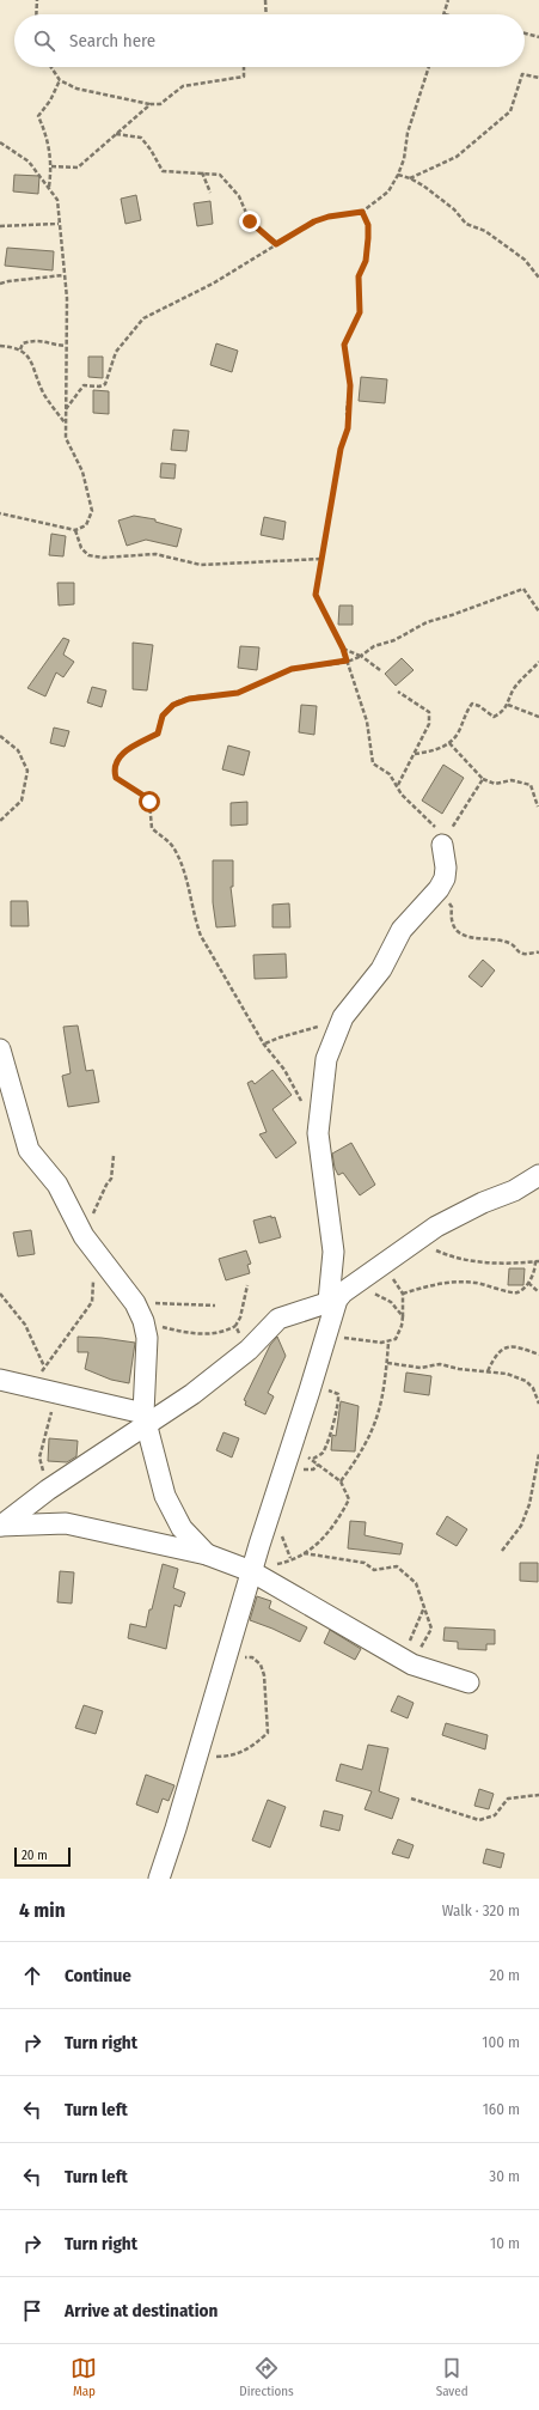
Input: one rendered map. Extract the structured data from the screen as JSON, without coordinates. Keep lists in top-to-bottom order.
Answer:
{
  "scale_bar": "20 m",
  "page": {
    "search": "Search here",
    "scale": "20 m",
    "heading": ["4 min", "Walk · 320 m"],
    "list": [
      ["Continue", "20 m"],
      ["Turn right", "100 m"],
      ["Turn left", "160 m"],
      ["Turn left", "30 m"],
      ["Turn right", "10 m"],
      "Arrive at destination"
    ],
    "nav": ["Map", "Directions", "Saved"]
  }
}
